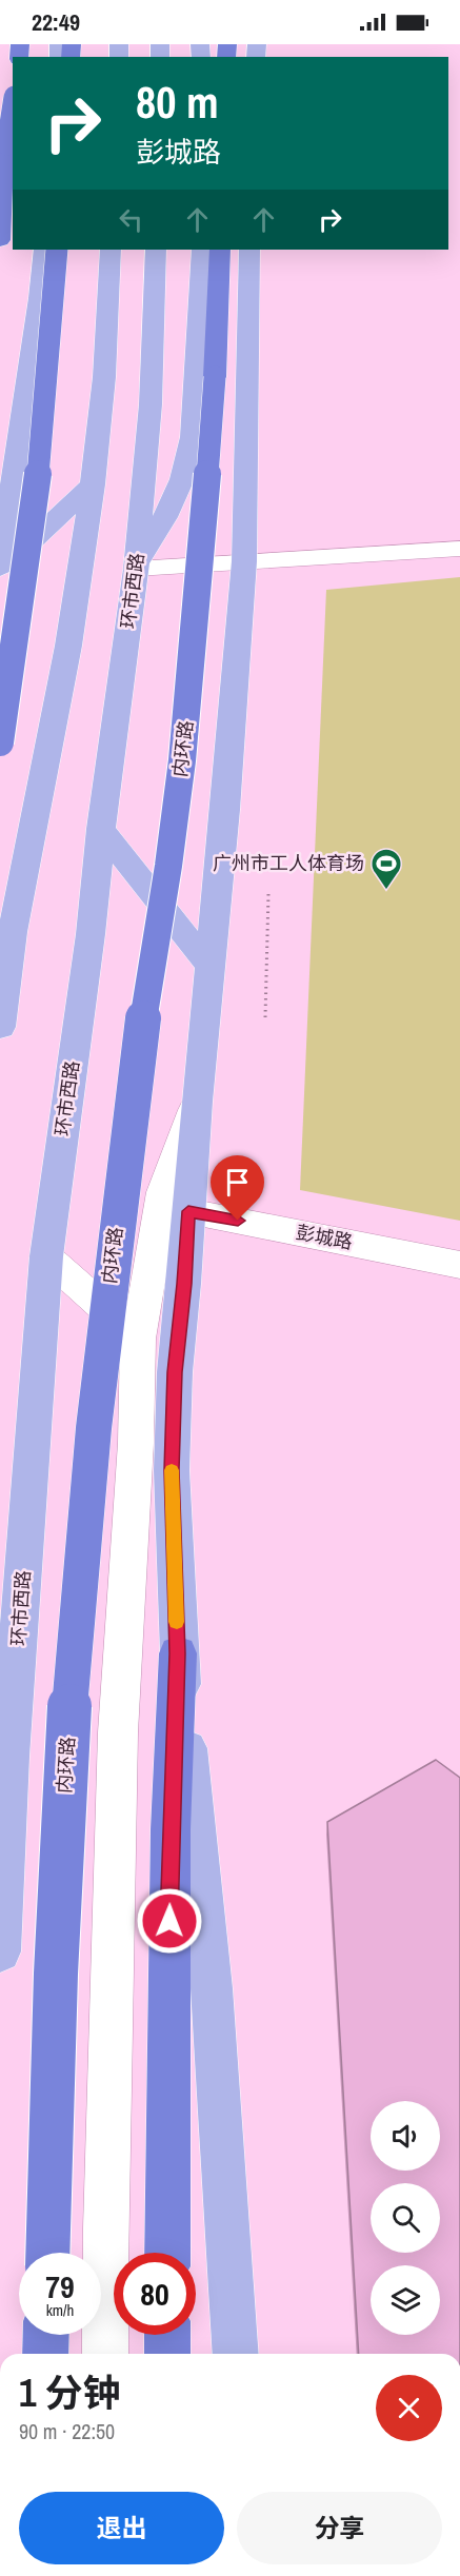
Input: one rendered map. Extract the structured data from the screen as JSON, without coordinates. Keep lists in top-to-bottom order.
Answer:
{
  "streets": {
    "highway": ["内环路"],
    "main road": ["环市西路"],
    "street": ["彭城路"]
  },
  "places": {
    "sports": ["广州市工人体育场"]
  },
  "page": {
    "status": "22:49",
    "turn": ["80 m", "彭城路"],
    "speed": "79 km/h",
    "limit": "80",
    "heading": ["1 分钟", "90 m · 22:50"],
    "buttons": ["退出", "分享"]
  }
}
